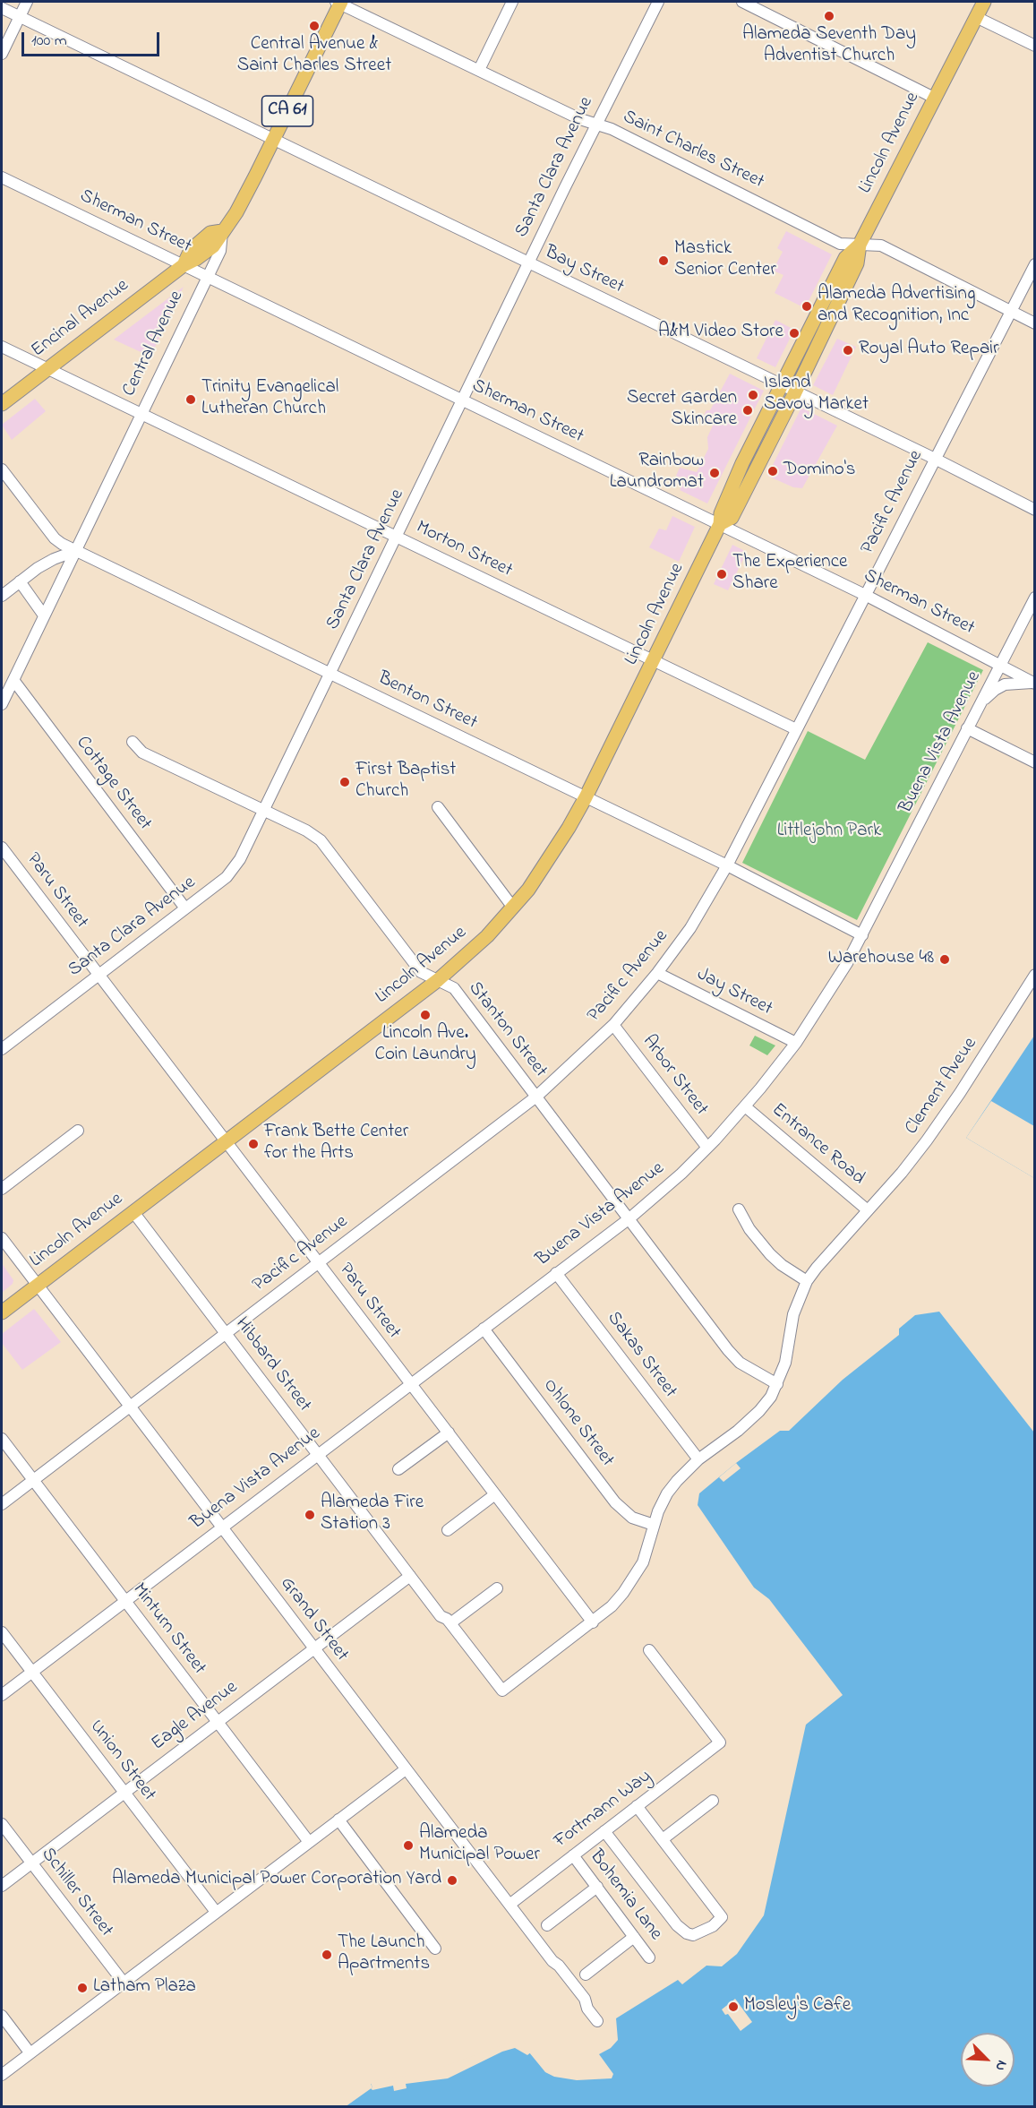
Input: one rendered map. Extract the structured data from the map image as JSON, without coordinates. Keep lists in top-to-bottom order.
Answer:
{
  "streets": {
    "main road": [
      "CA 61",
      "Lincoln Avenue",
      "Encinal Avenue",
      "Central Avenue"
    ],
    "street": [
      "Saint Charles Street",
      "Santa Clara Avenue",
      "Sherman Street",
      "Bay Street",
      "Pacific Avenue",
      "Morton Street",
      "Benton Street",
      "Buena Vista Avenue",
      "Cottage Street",
      "Paru Street",
      "Jay Street",
      "Stanton Street",
      "Arbor Street",
      "Clement Aveue",
      "Entrance Road",
      "Sakas Street",
      "Hibbard Street",
      "Ohlone Street",
      "Grand Street",
      "Minturn Street",
      "Eagle Avenue",
      "Union Street",
      "Fortmann Way",
      "Schiller Street",
      "Bohemia Lane"
    ]
  },
  "crossings": [
    ["Lincoln Avenue", "Saint Charles Street"],
    ["Lincoln Avenue", "Sherman Street"],
    ["Lincoln Avenue", "Bay Street"],
    ["Lincoln Avenue", "Morton Street"],
    ["Lincoln Avenue", "Benton Street"],
    ["Lincoln Avenue", "Paru Street"],
    ["Lincoln Avenue", "Stanton Street"],
    ["Lincoln Avenue", "Hibbard Street"],
    ["Lincoln Avenue", "Grand Street"],
    ["Saint Charles Street", "Santa Clara Avenue"],
    ["Saint Charles Street", "Central Avenue"],
    ["Saint Charles Street", "Pacific Avenue"],
    ["Santa Clara Avenue", "Sherman Street"],
    ["Santa Clara Avenue", "Bay Street"],
    ["Santa Clara Avenue", "Morton Street"],
    ["Santa Clara Avenue", "Benton Street"],
    ["Santa Clara Avenue", "Cottage Street"],
    ["Santa Clara Avenue", "Paru Street"],
    ["Santa Clara Avenue", "Stanton Street"],
    ["Sherman Street", "Encinal Avenue"],
    ["Sherman Street", "Central Avenue"],
    ["Sherman Street", "Pacific Avenue"],
    ["Sherman Street", "Buena Vista Avenue"],
    ["Bay Street", "Central Avenue"],
    ["Bay Street", "Pacific Avenue"],
    ["Encinal Avenue", "Central Avenue"],
    ["Encinal Avenue", "Morton Street"],
    ["Central Avenue", "Morton Street"],
    ["Central Avenue", "Benton Street"],
    ["Central Avenue", "Cottage Street"],
    ["Pacific Avenue", "Morton Street"],
    ["Pacific Avenue", "Benton Street"],
    ["Pacific Avenue", "Paru Street"],
    ["Pacific Avenue", "Jay Street"],
    ["Pacific Avenue", "Stanton Street"],
    ["Pacific Avenue", "Arbor Street"],
    ["Pacific Avenue", "Hibbard Street"],
    ["Pacific Avenue", "Grand Street"],
    ["Pacific Avenue", "Minturn Street"],
    ["Benton Street", "Buena Vista Avenue"],
    ["Buena Vista Avenue", "Paru Street"],
    ["Buena Vista Avenue", "Jay Street"],
    ["Buena Vista Avenue", "Stanton Street"],
    ["Buena Vista Avenue", "Arbor Street"],
    ["Buena Vista Avenue", "Entrance Road"],
    ["Buena Vista Avenue", "Sakas Street"],
    ["Buena Vista Avenue", "Hibbard Street"],
    ["Buena Vista Avenue", "Ohlone Street"],
    ["Buena Vista Avenue", "Grand Street"],
    ["Buena Vista Avenue", "Minturn Street"],
    ["Buena Vista Avenue", "Union Street"],
    ["Paru Street", "Clement Aveue"],
    ["Stanton Street", "Clement Aveue"],
    ["Clement Aveue", "Entrance Road"],
    ["Clement Aveue", "Sakas Street"],
    ["Clement Aveue", "Hibbard Street"],
    ["Clement Aveue", "Ohlone Street"],
    ["Hibbard Street", "Eagle Avenue"],
    ["Grand Street", "Eagle Avenue"],
    ["Grand Street", "Fortmann Way"],
    ["Minturn Street", "Eagle Avenue"],
    ["Eagle Avenue", "Union Street"],
    ["Eagle Avenue", "Schiller Street"],
    ["Fortmann Way", "Bohemia Lane"]
  ],
  "parks": ["Littlejohn Park"],
  "places": [
    "Alameda Seventh Day Adventist Church",
    "Central Avenue & Saint Charles Street",
    "Mastick Senior Center",
    "Alameda Advertising and Recognition, Inc",
    "A&M Video Store",
    "Royal Auto Repair",
    "Island Savoy Market",
    "Trinity Evangelical Lutheran Church",
    "Secret Garden Skincare",
    "Domino's",
    "Rainbow Laundromat",
    "The Experience Share",
    "First Baptist Church",
    "Warehouse 48",
    "Lincoln Ave. Coin Laundry",
    "Frank Bette Center for the Arts",
    "Alameda Fire Station 3",
    "Alameda Municipal Power",
    "Alameda Municipal Power Corporation Yard",
    "The Launch Apartments",
    "Latham Plaza",
    "Mosley's Cafe"
  ],
  "scale_bar": "100 m",
  "north": "bottom right"
}
